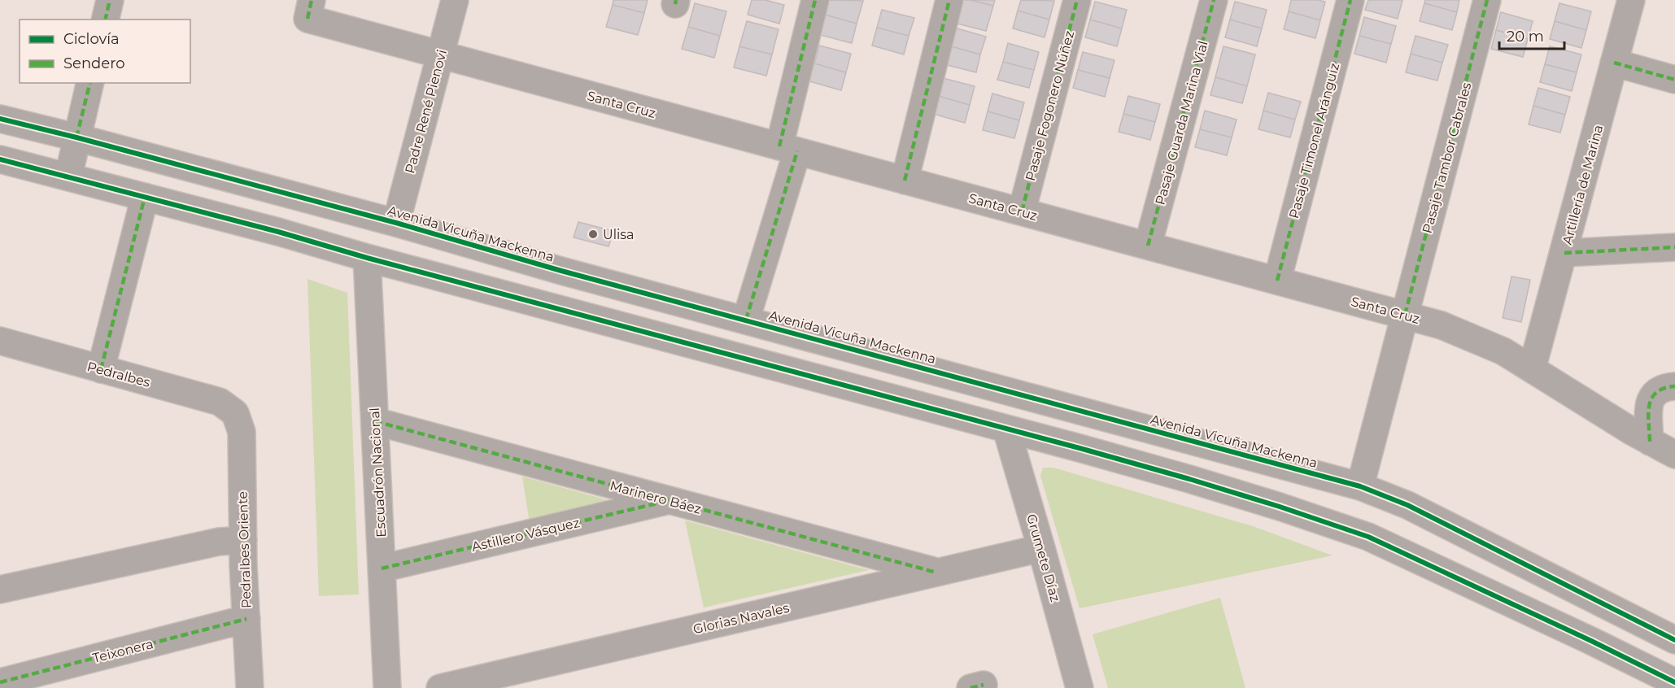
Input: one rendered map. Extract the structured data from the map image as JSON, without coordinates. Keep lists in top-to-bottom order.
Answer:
{
  "streets": {
    "street": [
      "Santa Cruz",
      "Pasaje Fogonero Núñez",
      "Padre René Pienovi",
      "Pasaje Guarda Marina Vial",
      "Pasaje Timonel Aránguiz",
      "Pasaje Tambor Cabrales",
      "Artillería de Marina",
      "Avenida Vicuña Mackenna",
      "Pedralbes",
      "Escuadrón Nacional",
      "Marinero Báez",
      "Astillero Vásquez",
      "Pedralbes Oriente",
      "Grumete Díaz",
      "Glorias Navales",
      "Teixonera"
    ]
  },
  "crossings": [
    ["Santa Cruz", "Pasaje Fogonero Núñez"],
    ["Santa Cruz", "Padre René Pienovi"],
    ["Santa Cruz", "Pasaje Guarda Marina Vial"],
    ["Santa Cruz", "Pasaje Timonel Aránguiz"],
    ["Santa Cruz", "Pasaje Tambor Cabrales"],
    ["Santa Cruz", "Artillería de Marina"],
    ["Padre René Pienovi", "Avenida Vicuña Mackenna"],
    ["Pasaje Tambor Cabrales", "Avenida Vicuña Mackenna"],
    ["Pedralbes", "Pedralbes Oriente"],
    ["Escuadrón Nacional", "Marinero Báez"],
    ["Escuadrón Nacional", "Astillero Vásquez"],
    ["Marinero Báez", "Astillero Vásquez"],
    ["Marinero Báez", "Glorias Navales"],
    ["Pedralbes Oriente", "Teixonera"],
    ["Grumete Díaz", "Glorias Navales"]
  ],
  "places": ["Ulisa"],
  "legend": ["Ciclovía", "Sendero"],
  "scale_bar": "20 m"
}
